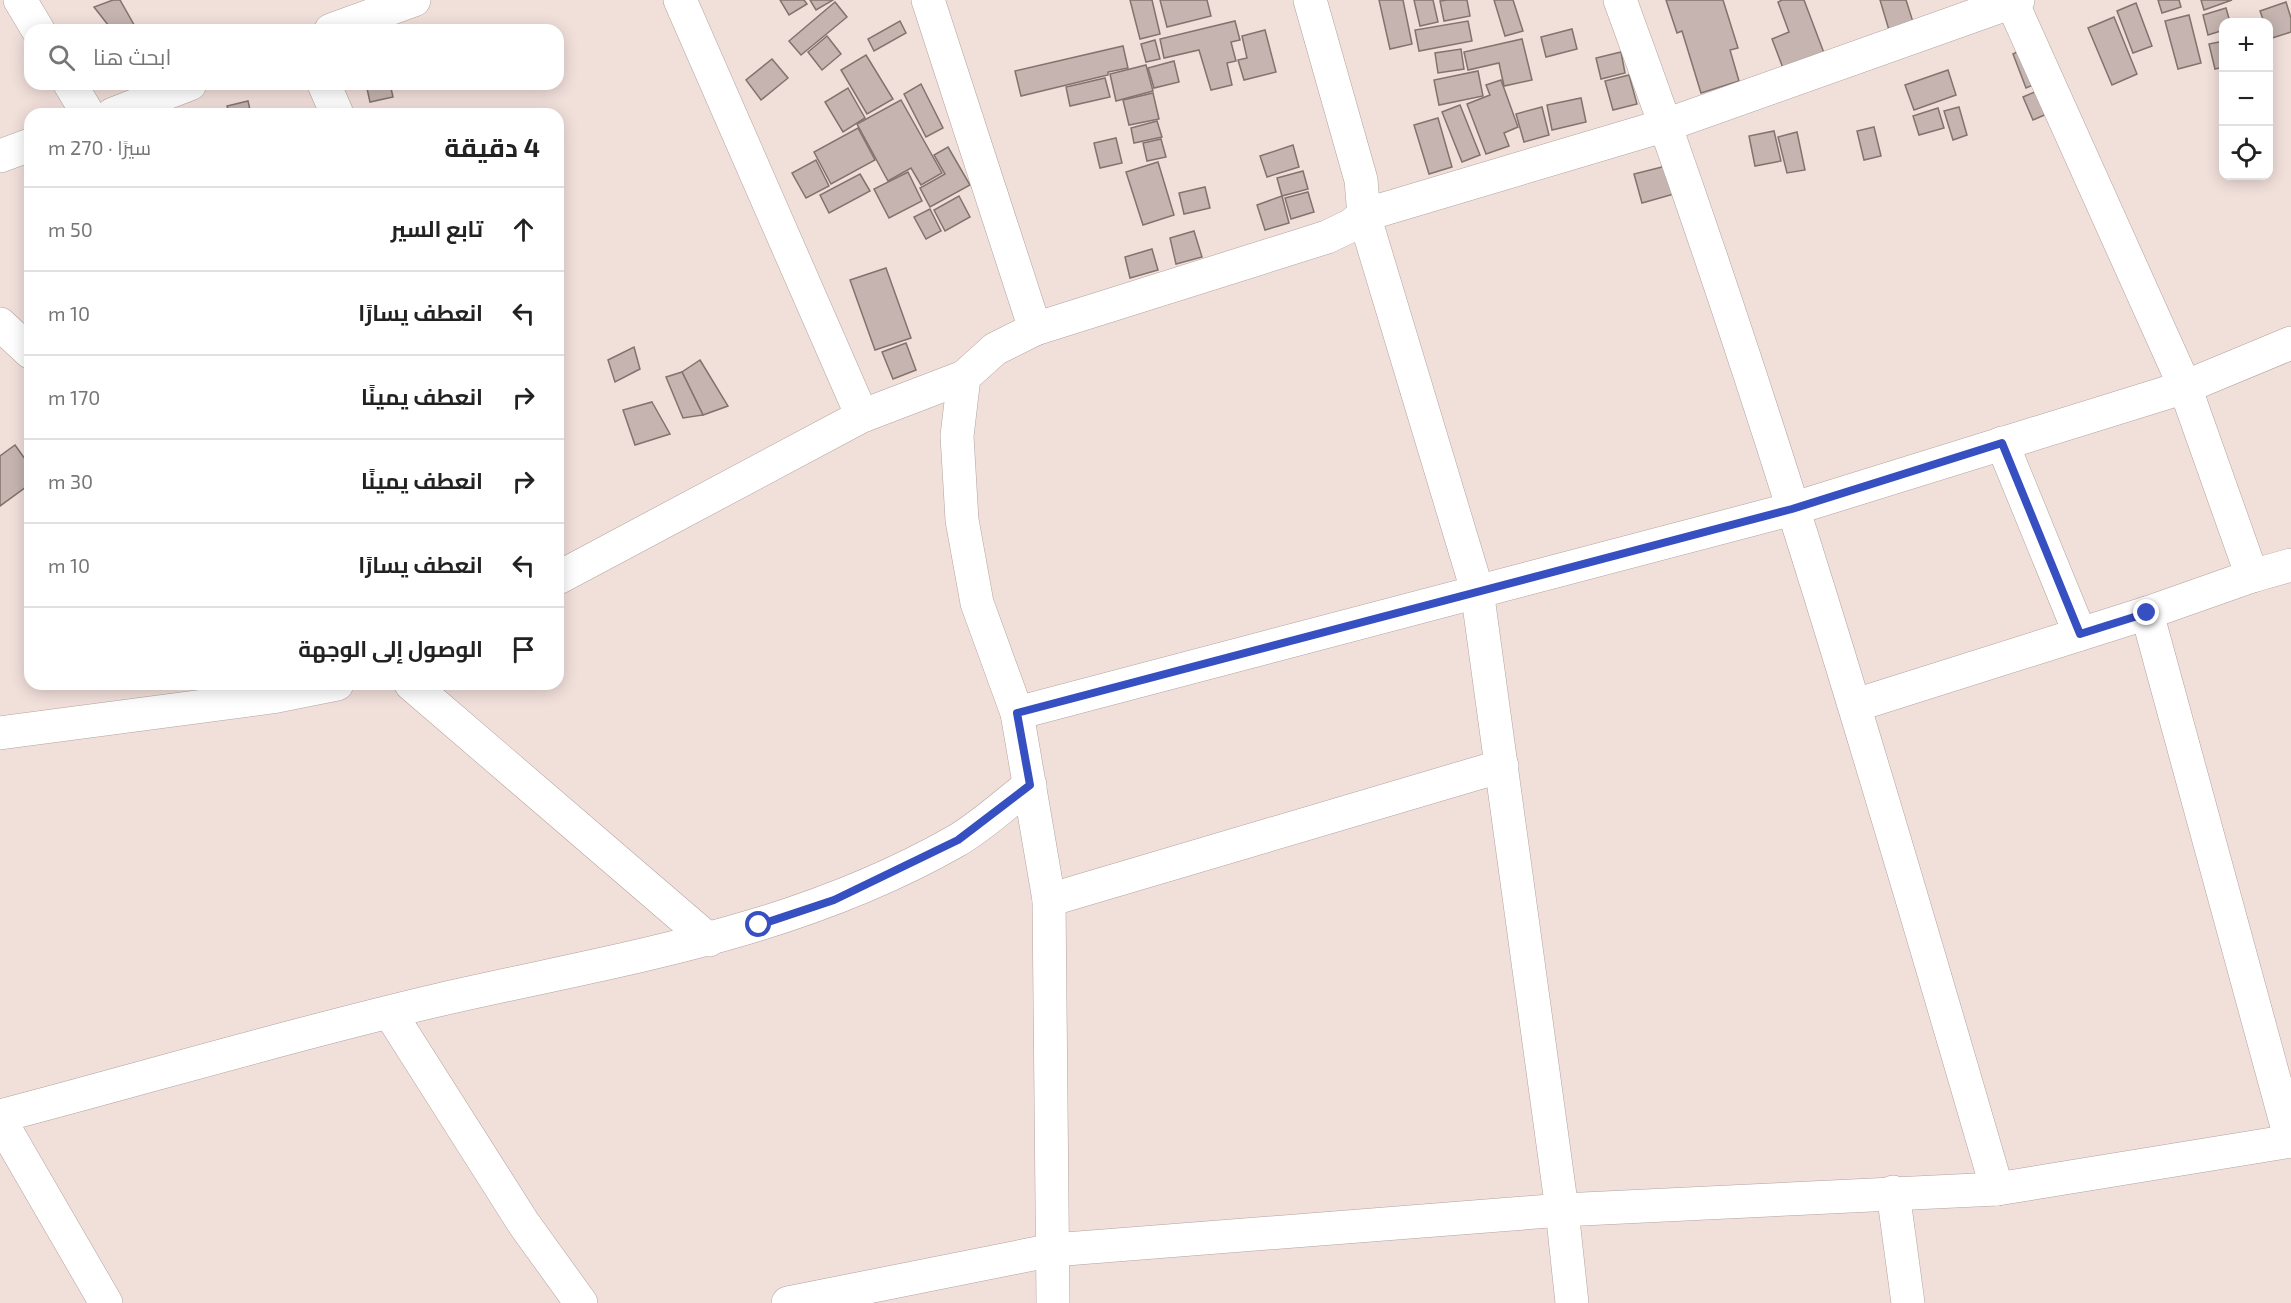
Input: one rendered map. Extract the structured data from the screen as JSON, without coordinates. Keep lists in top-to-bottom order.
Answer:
{
  "page": {
    "map_buttons": ["+", "−"],
    "search": "ابحث هنا",
    "heading": ["4 دقيقة", "سيرًا · 270 m"],
    "list": [
      ["تابع السير", "50 m"],
      ["انعطف يسارًا", "10 m"],
      ["انعطف يمينًا", "170 m"],
      ["انعطف يمينًا", "30 m"],
      ["انعطف يسارًا", "10 m"],
      "الوصول إلى الوجهة"
    ]
  }
}
